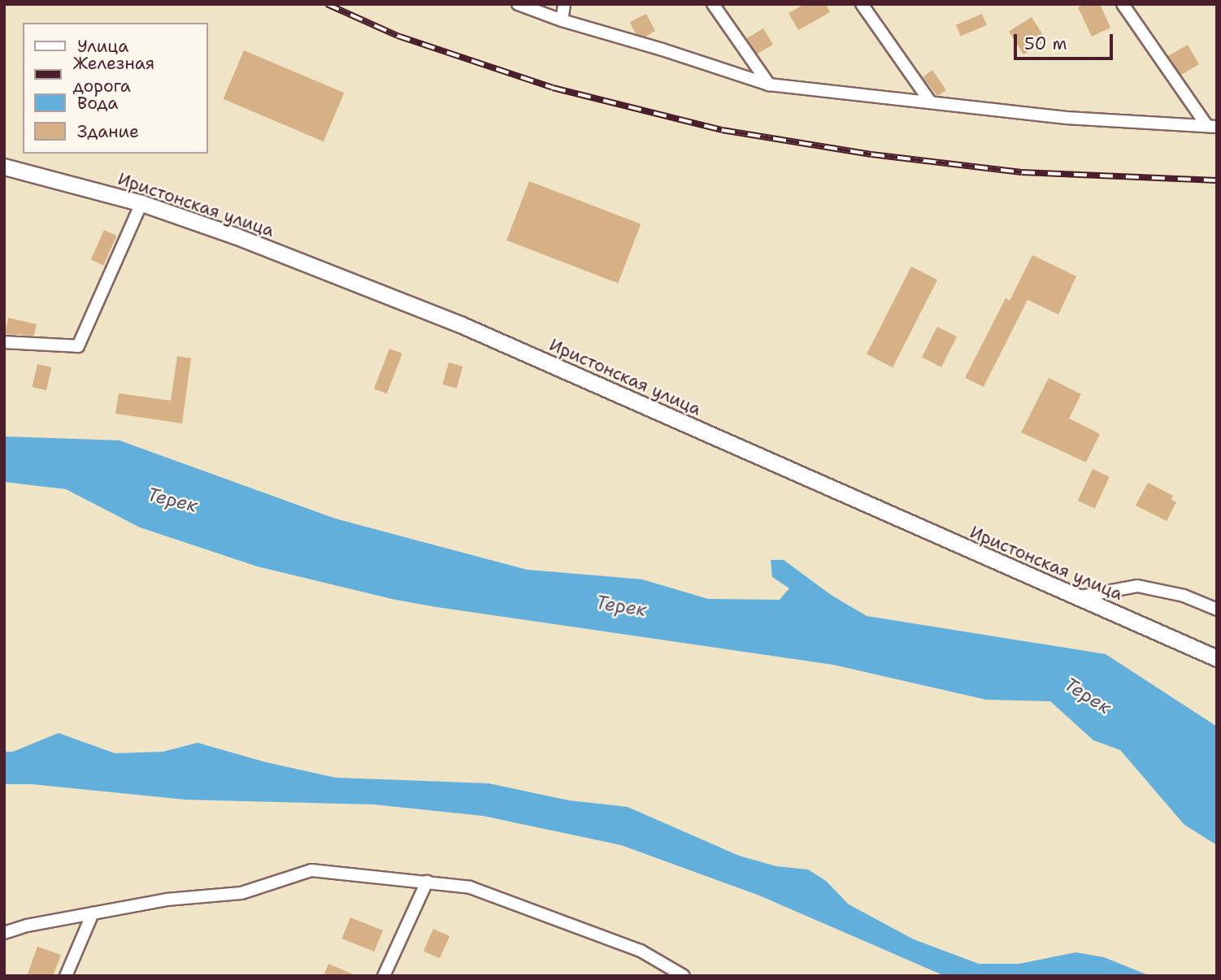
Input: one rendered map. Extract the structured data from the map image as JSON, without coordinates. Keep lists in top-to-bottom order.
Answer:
{
  "streets": {
    "main road": ["Иристонская улица"]
  },
  "water": ["Терек"],
  "legend": [
    "Улица",
    "Железная дорога",
    "Вода",
    "Здание"
  ],
  "scale_bar": "50 m"
}
